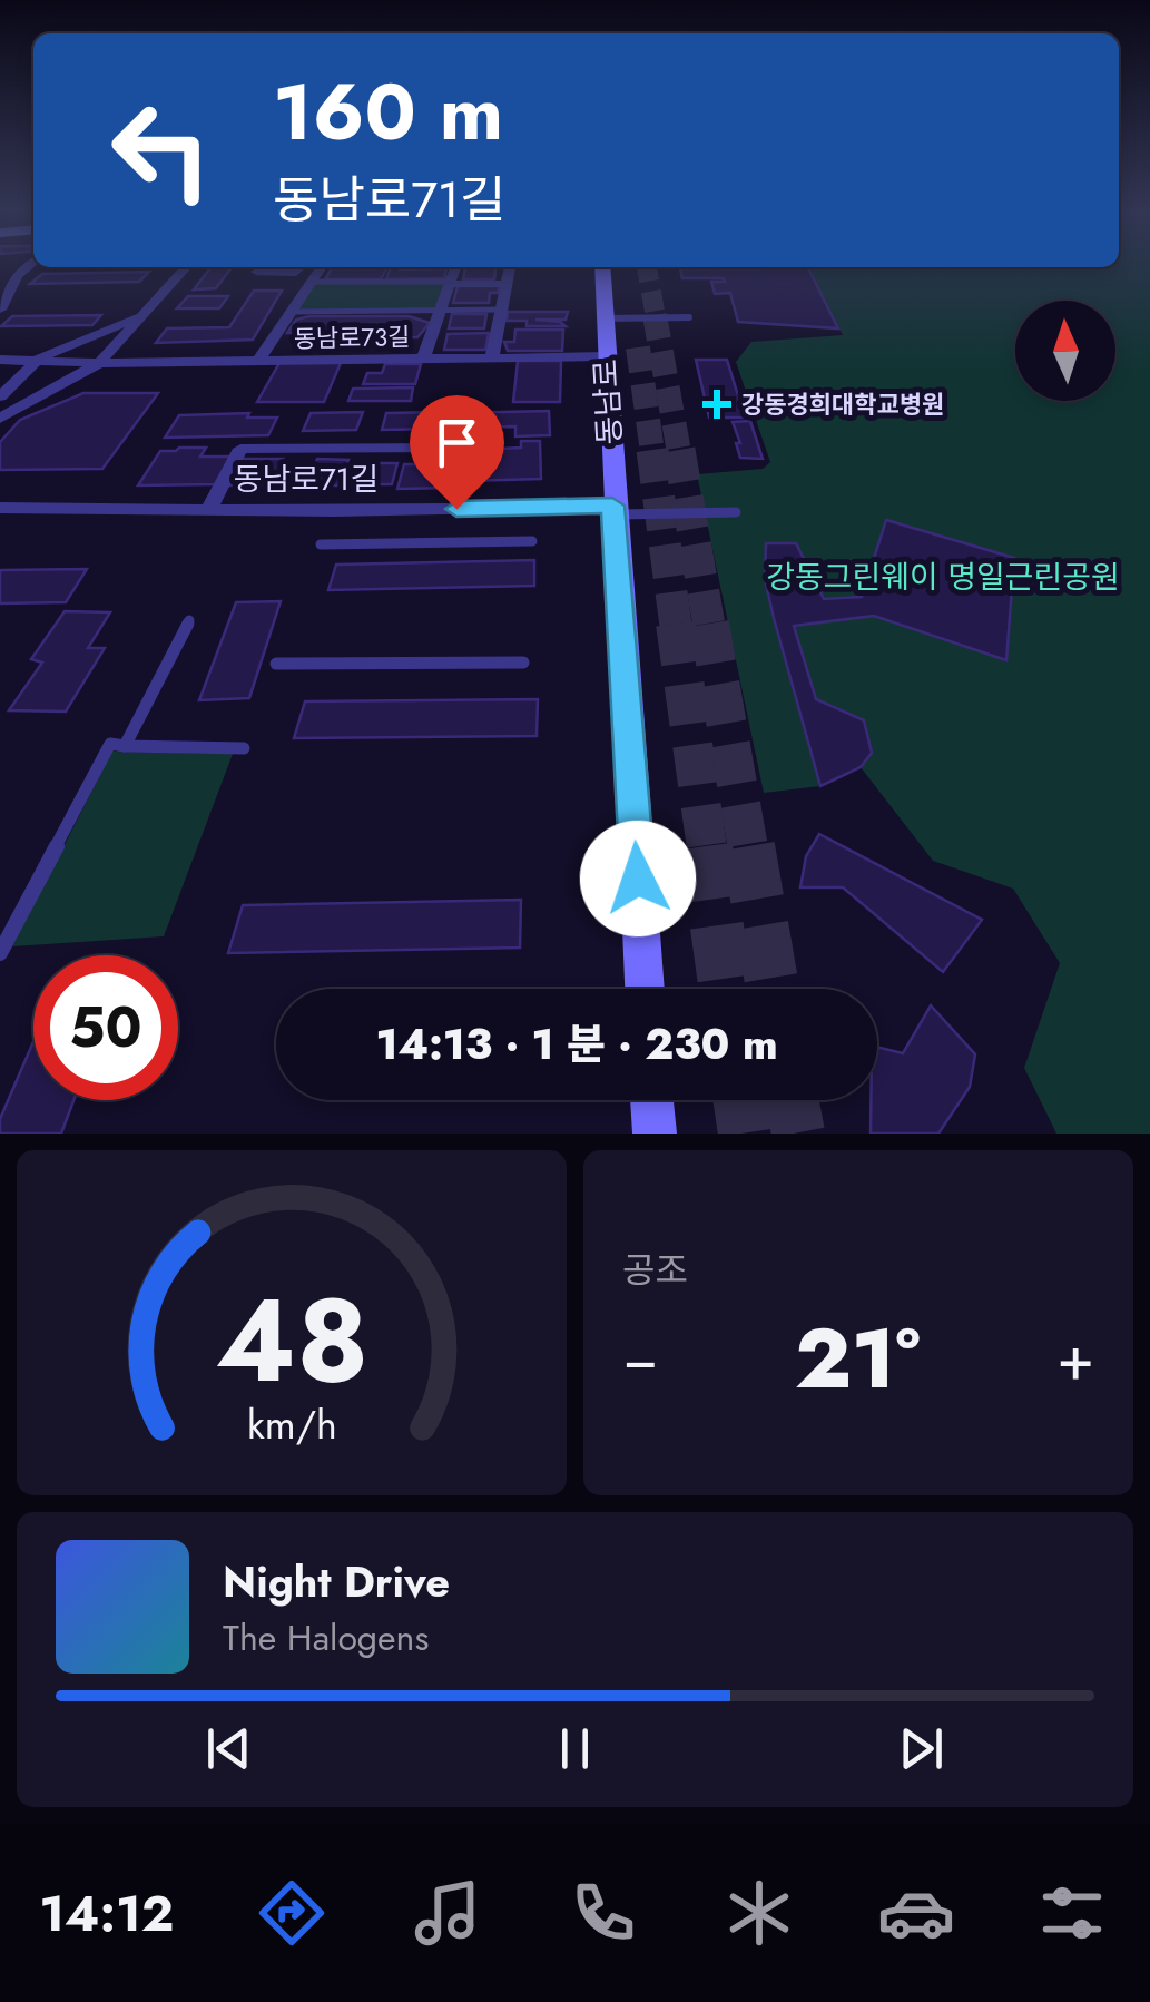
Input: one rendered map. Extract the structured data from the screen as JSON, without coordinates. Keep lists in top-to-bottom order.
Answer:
{
  "streets": {
    "main road": ["동남로"],
    "street": ["동남로73길", "동남로71길"]
  },
  "crossings": [
    ["동남로73길", "동남로"],
    ["동남로", "동남로71길"]
  ],
  "parks": ["강동그린웨이 명일근린공원"],
  "places": {
    "health": ["강동경희대학교병원"]
  },
  "north": "top",
  "page": {
    "turn": ["160 m", "동남로71길"],
    "limit": "50",
    "trip": "14:13 · 1 분 · 230 m",
    "tile": "공조",
    "heat": ["−", "21°", "+"],
    "song": ["Night Drive", "The Halogens"],
    "tabs": "14:12",
    "gauge": ["48", "km/h"]
  }
}
